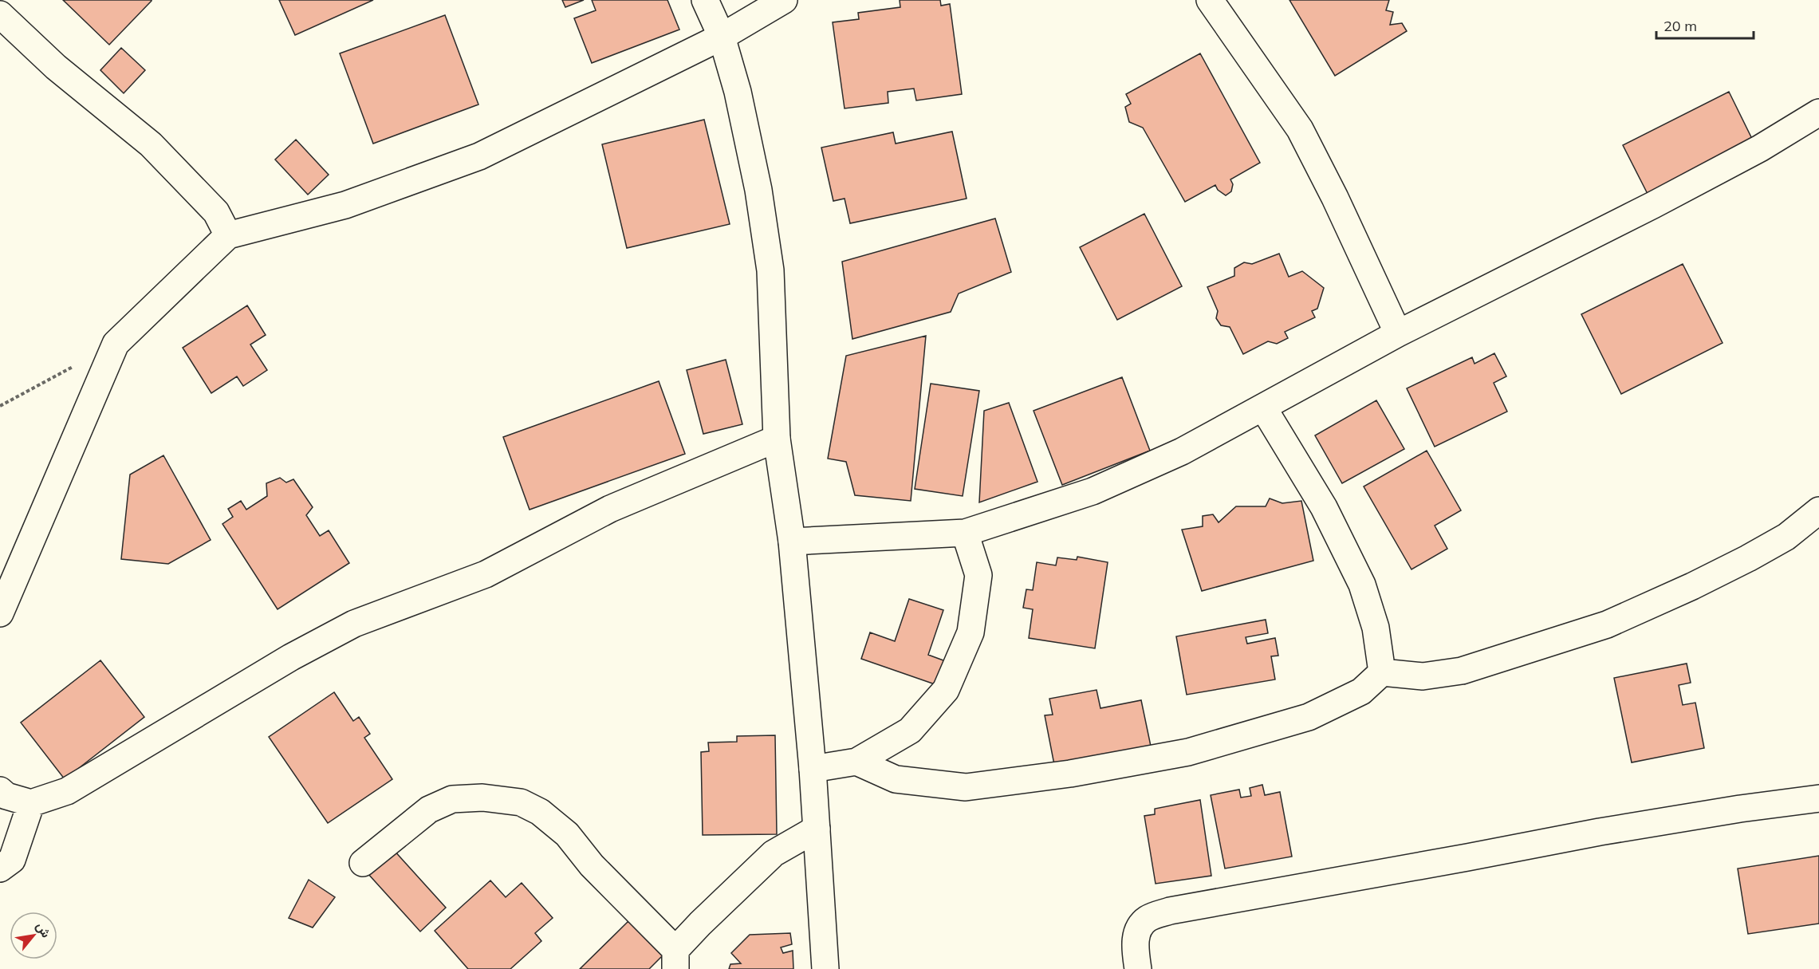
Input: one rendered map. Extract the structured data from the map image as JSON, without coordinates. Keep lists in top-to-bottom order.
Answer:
{
  "scale_bar": "20 m",
  "north": "top right"
}
